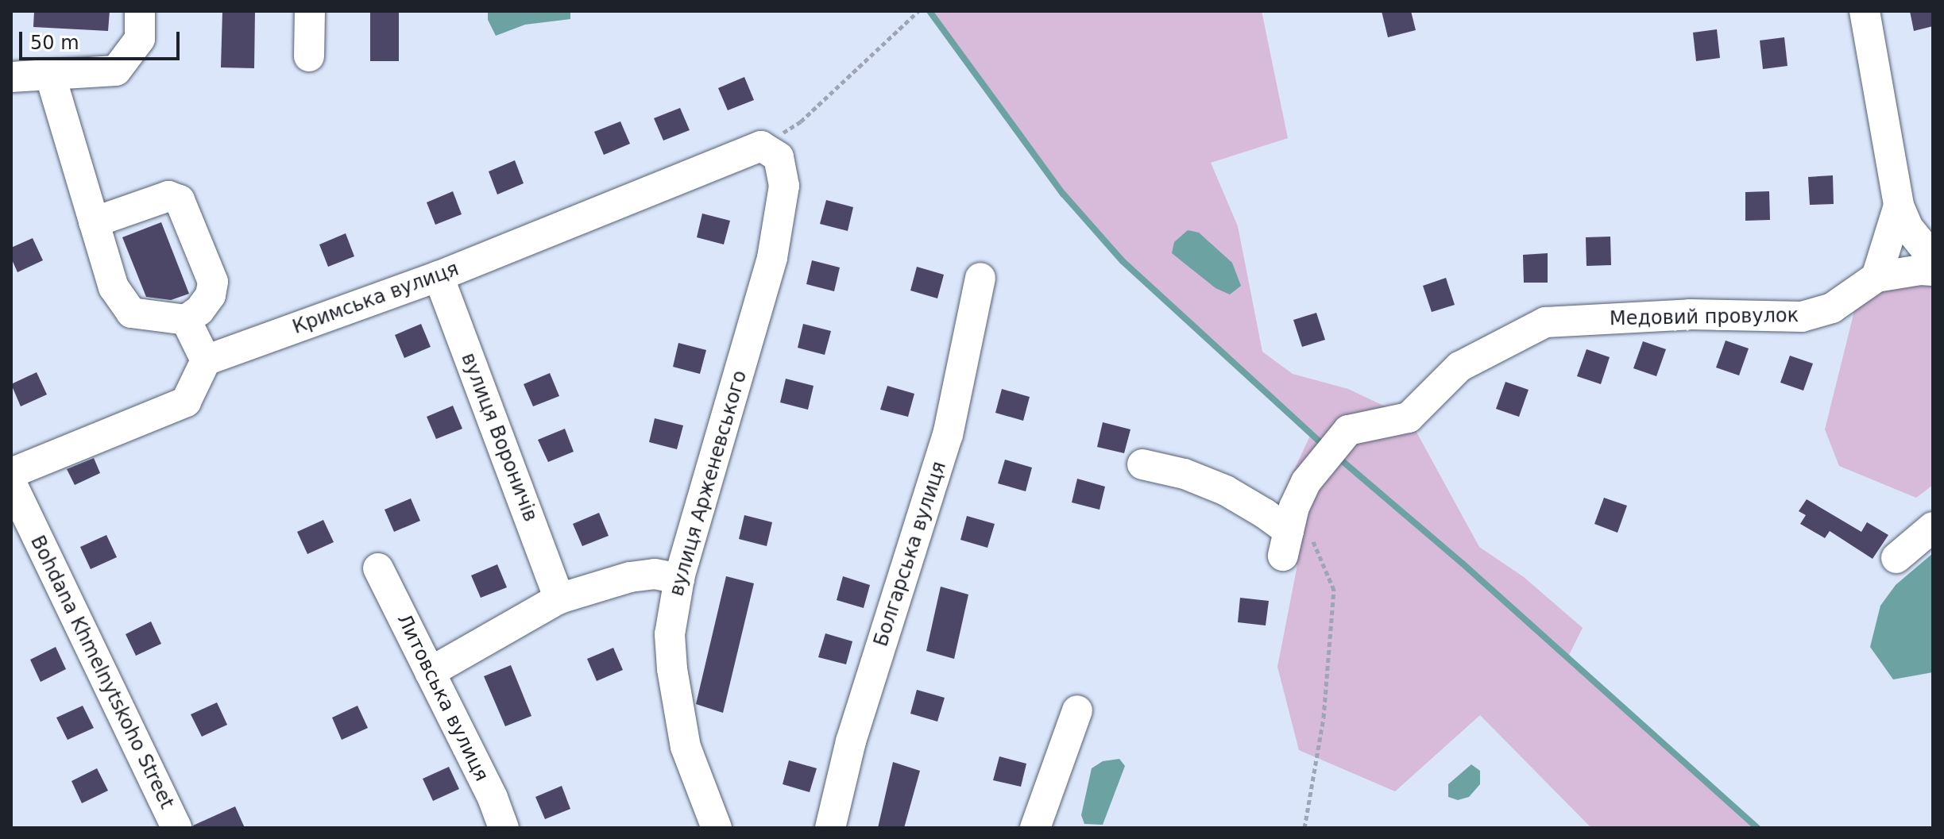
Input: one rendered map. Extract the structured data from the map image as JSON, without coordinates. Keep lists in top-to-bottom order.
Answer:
{
  "streets": {
    "street": [
      "Кримська вулиця",
      "Медовий провулок",
      "вулиця Вороничів",
      "вулиця Арженевського",
      "Болгарська вулиця",
      "Bohdana Khmelnytskoho Street",
      "Литовська вулиця"
    ]
  },
  "crossings": [
    ["Кримська вулиця", "вулиця Вороничів"],
    ["Кримська вулиця", "вулиця Арженевського"]
  ],
  "scale_bar": "50 m"
}
